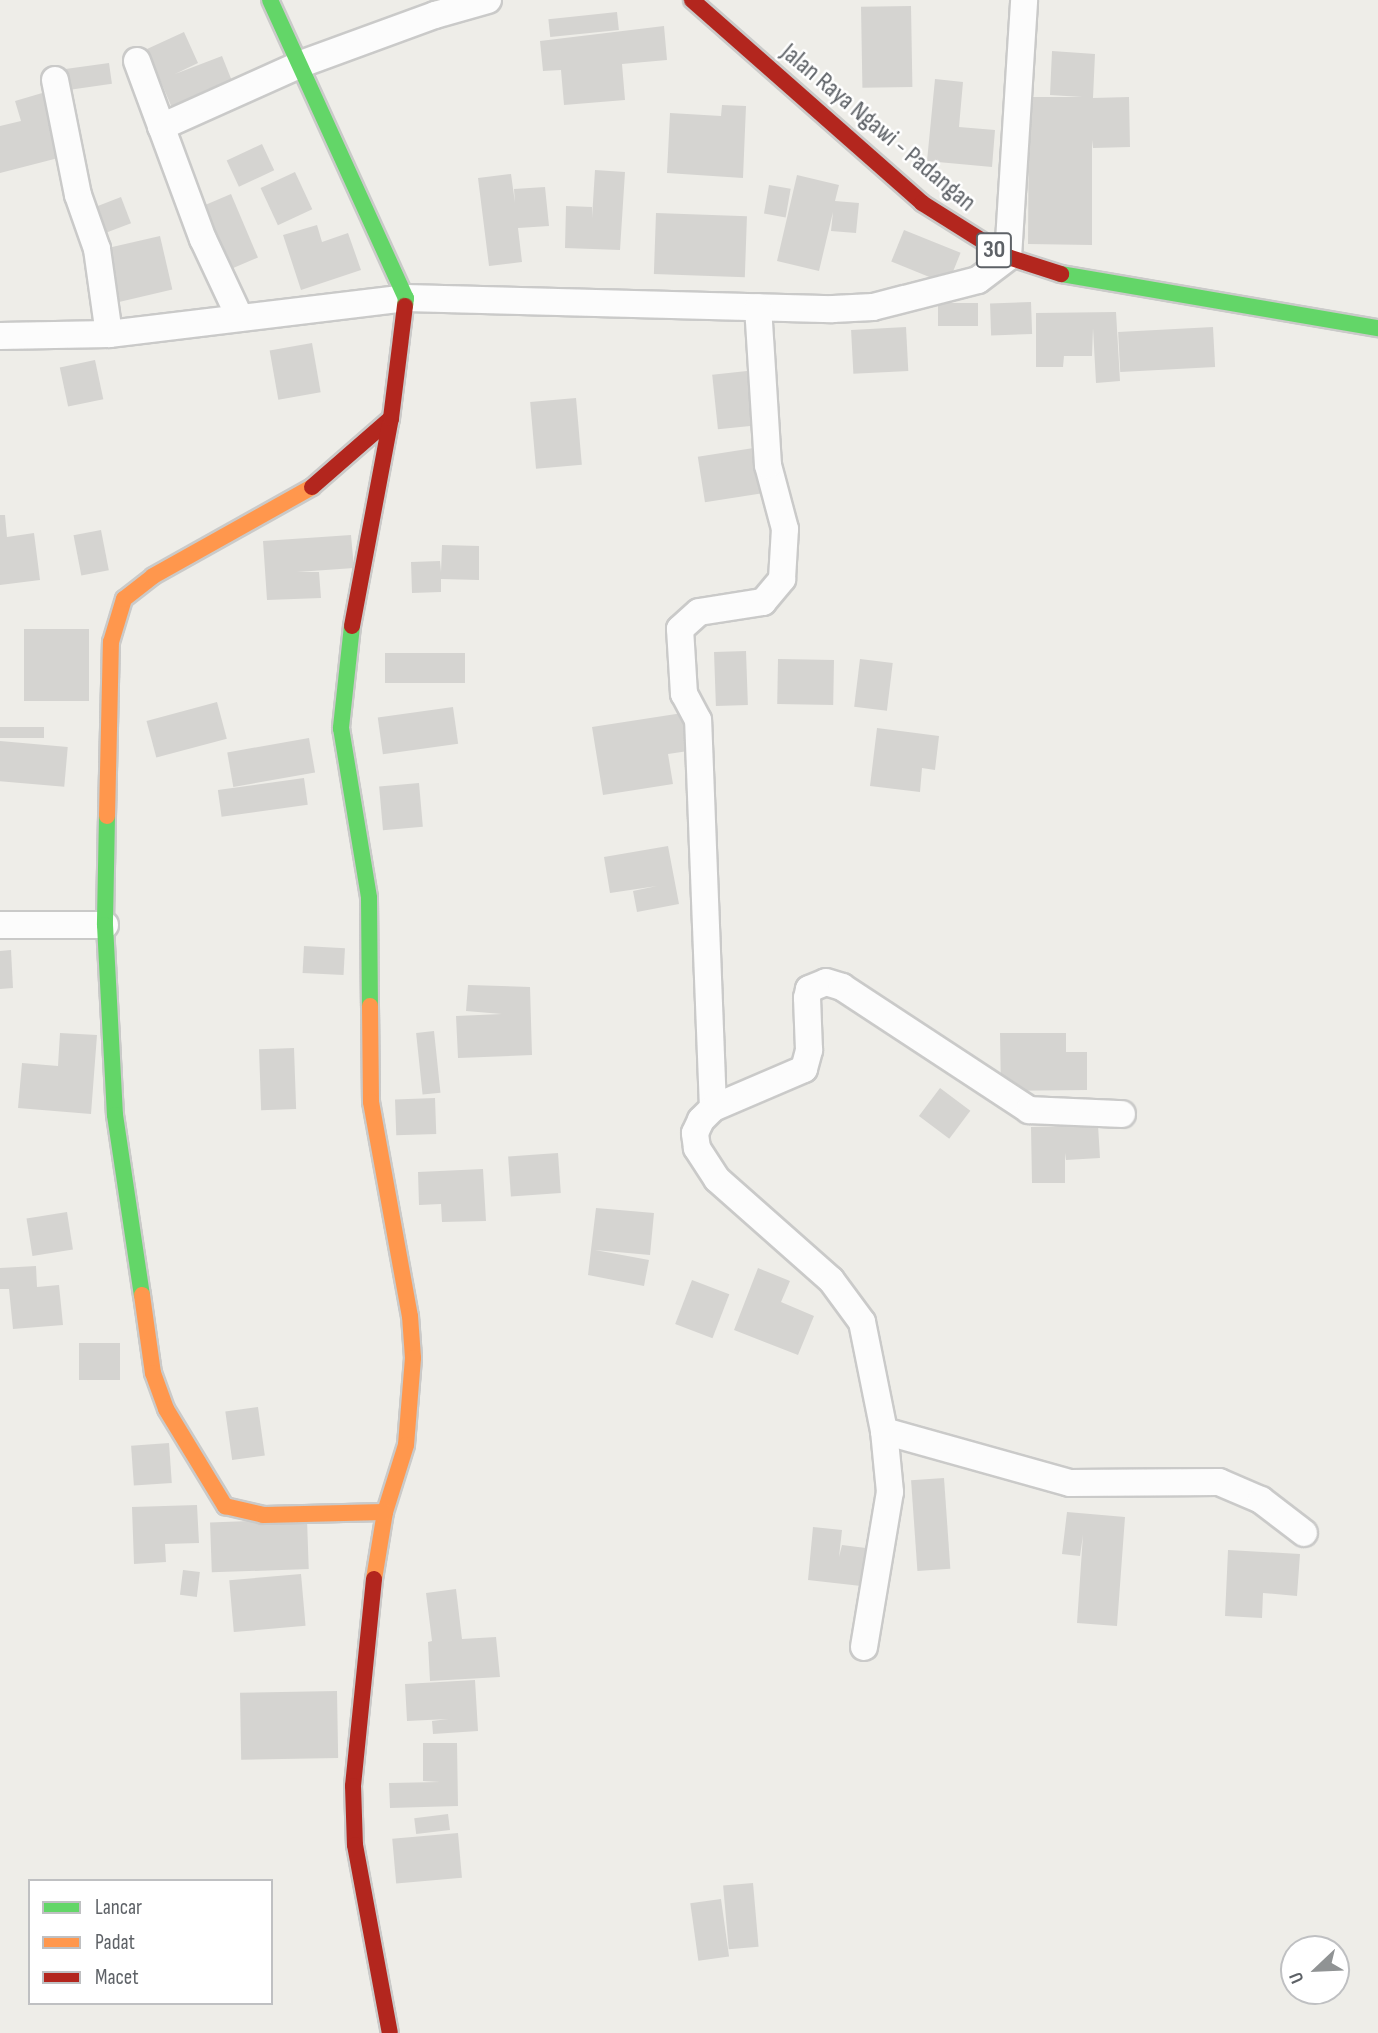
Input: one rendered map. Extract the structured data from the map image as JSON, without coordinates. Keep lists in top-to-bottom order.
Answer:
{
  "streets": {
    "main road": ["Jalan Raya Ngawi - Padangan", "30"]
  },
  "legend": ["Lancar", "Padat", "Macet"],
  "north": "bottom left"
}
